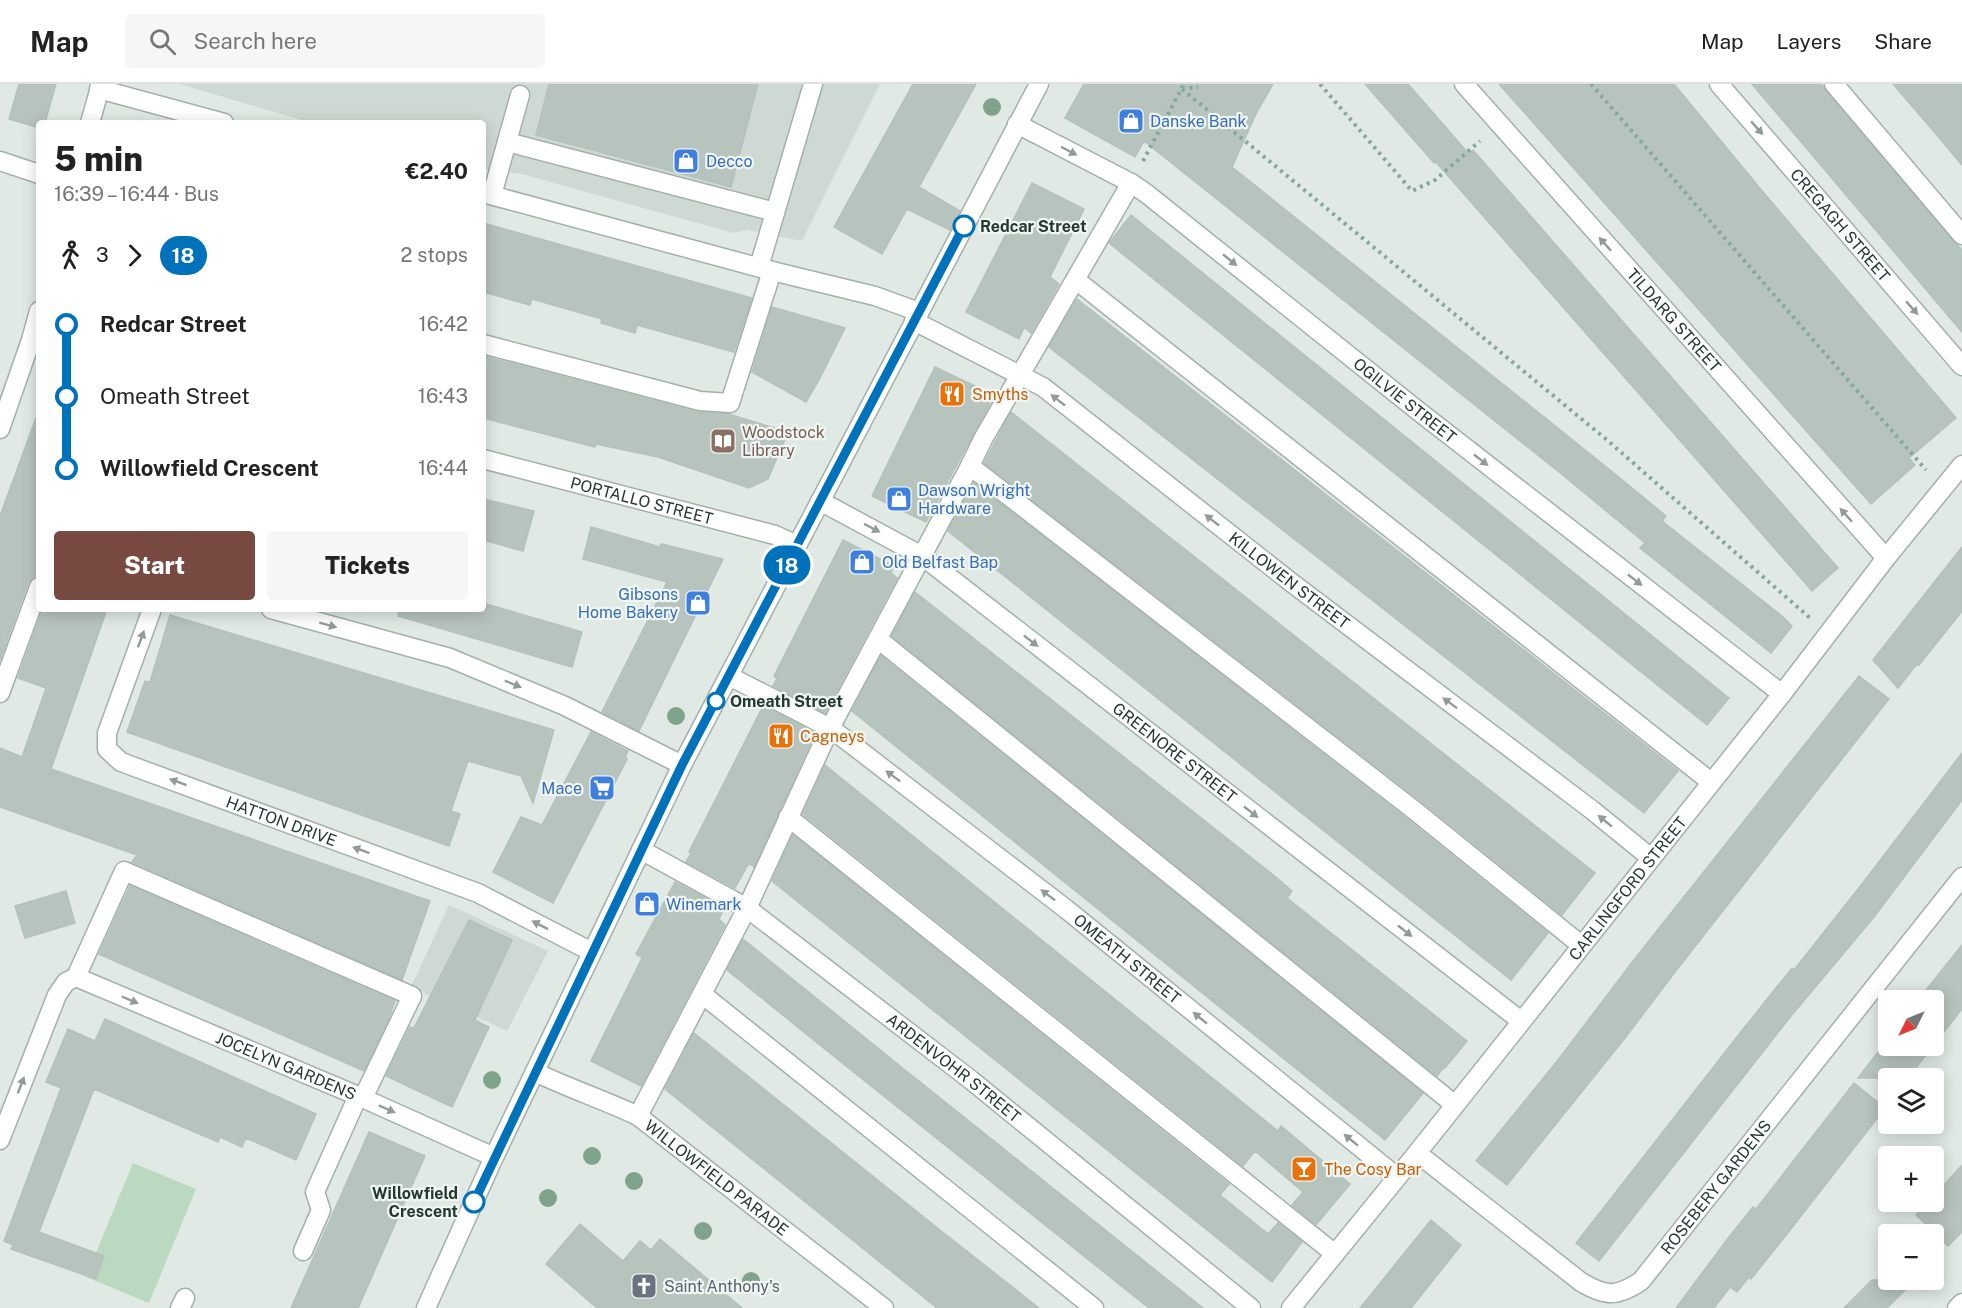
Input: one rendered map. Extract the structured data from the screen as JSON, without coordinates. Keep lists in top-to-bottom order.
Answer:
{
  "streets": {
    "street": [
      "CREGAGH STREET",
      "TILDARG STREET",
      "OGILVIE STREET",
      "PORTALLO STREET",
      "KILLOWEN STREET",
      "GREENORE STREET",
      "HATTON DRIVE",
      "CARLINGFORD STREET",
      "OMEATH STREET",
      "JOCELYN GARDENS",
      "ARDENVOHR STREET",
      "WILLOWFIELD PARADE",
      "ROSEBERY GARDENS"
    ]
  },
  "crossings": [
    ["TILDARG STREET", "CARLINGFORD STREET"],
    ["OGILVIE STREET", "CARLINGFORD STREET"],
    ["KILLOWEN STREET", "CARLINGFORD STREET"],
    ["GREENORE STREET", "CARLINGFORD STREET"],
    ["CARLINGFORD STREET", "OMEATH STREET"],
    ["CARLINGFORD STREET", "ROSEBERY GARDENS"]
  ],
  "one_way": ["TILDARG STREET", "HATTON DRIVE", "JOCELYN GARDENS"],
  "places": {
    "shop": [
      "Danske Bank",
      "Decco",
      "Dawson Wright Hardware",
      "Old Belfast Bap",
      "Gibsons Home Bakery",
      "Winemark"
    ],
    "other": ["Redcar Street", "Omeath Street", "Willowfield Crescent"],
    "restaurant": ["Smyths", "Cagneys"],
    "library": ["Woodstock Library"],
    "supermarket": ["Mace"],
    "bar": ["The Cosy Bar"],
    "church": ["Saint Anthony's"]
  },
  "lines": ["bus line 18"],
  "north": "bottom left",
  "page": {
    "header": "Map",
    "search": "Search here",
    "nav": ["Map", "Layers", "Share"],
    "on_map": "18",
    "heading": ["5 min", "16:39 – 16:44 · Bus", "€2.40"],
    "legs": ["3", "18", "2 stops"],
    "list": [
      {
        "name": "Redcar Street",
        "value": "16:42"
      },
      {
        "name": "Omeath Street",
        "value": "16:43"
      },
      {
        "name": "Willowfield Crescent",
        "value": "16:44"
      }
    ],
    "buttons": ["Start", "Tickets"],
    "map_buttons": ["+", "−"]
  }
}
